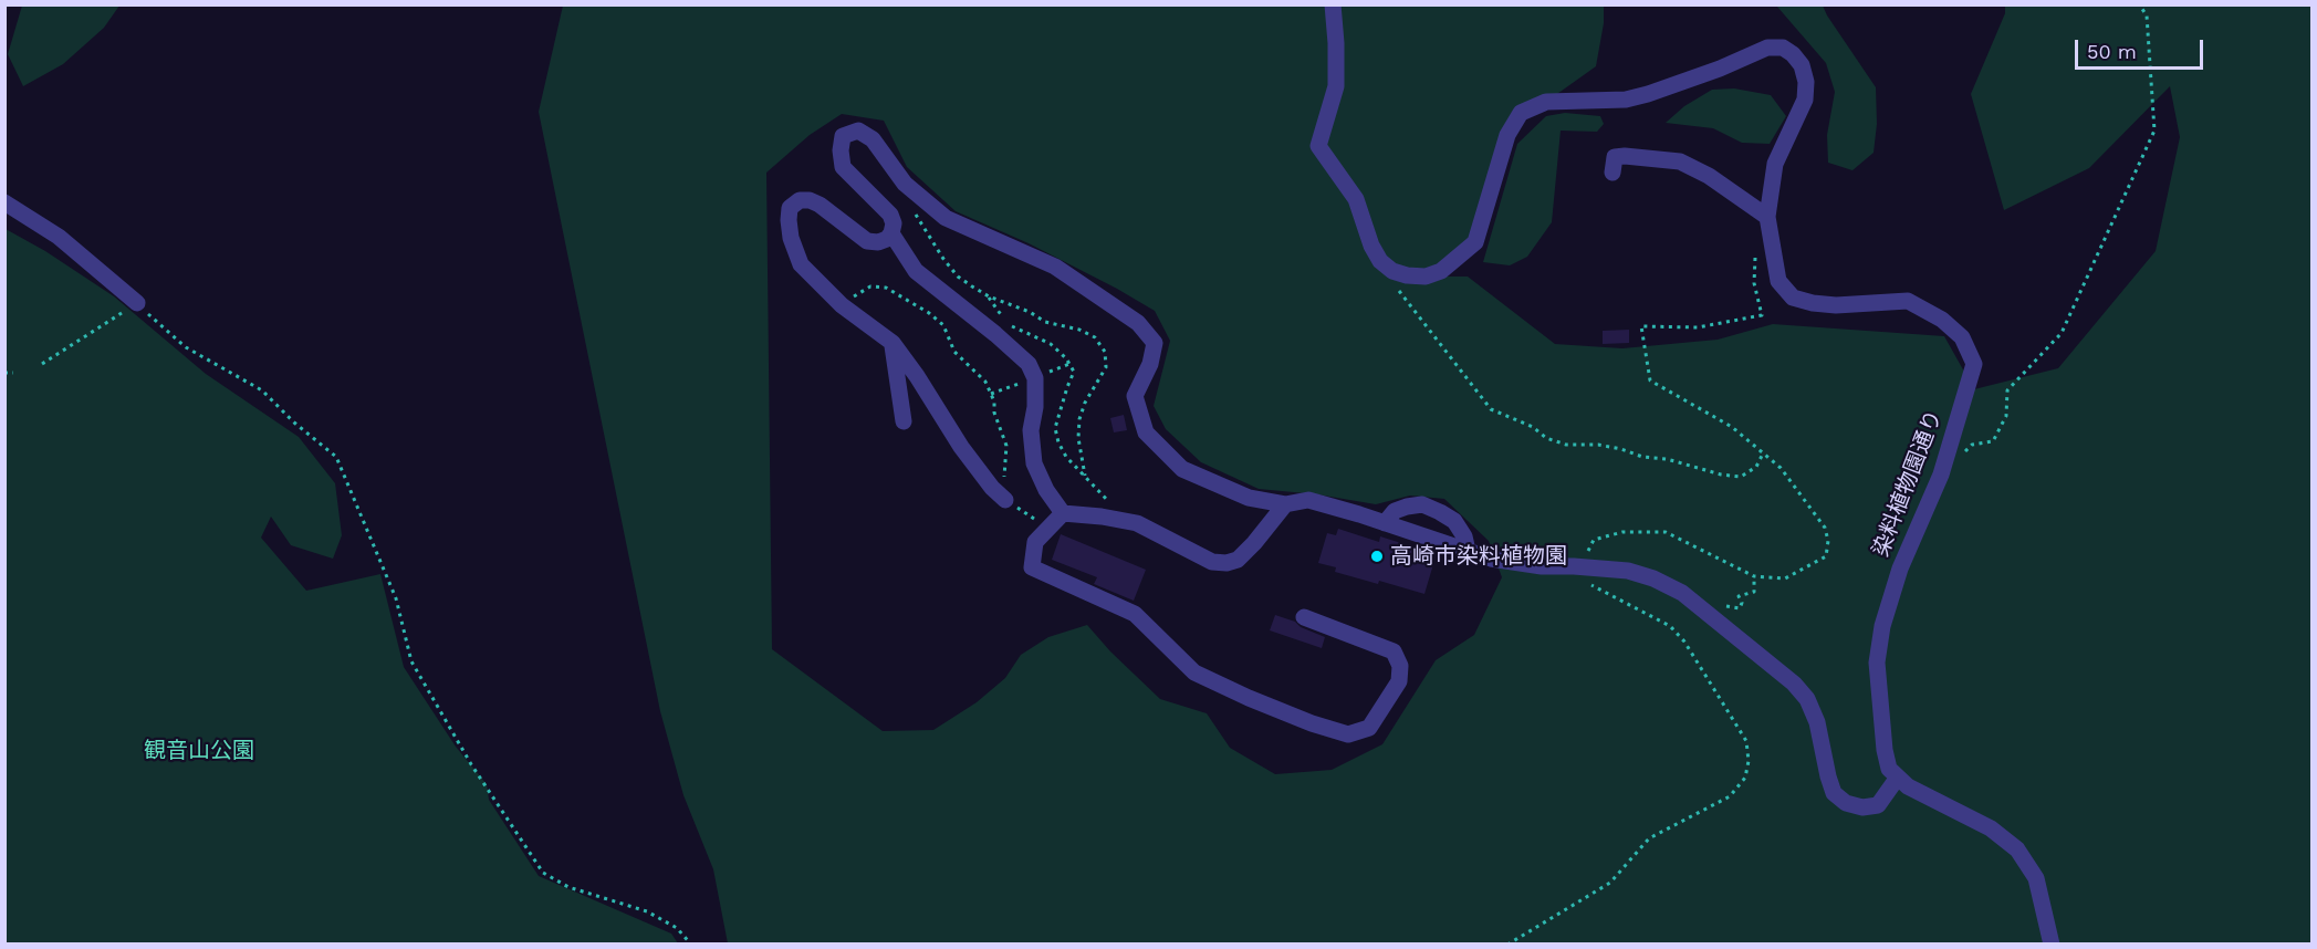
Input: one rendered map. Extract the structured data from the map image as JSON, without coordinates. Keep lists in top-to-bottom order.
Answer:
{
  "streets": {
    "street": ["染料植物園通り"]
  },
  "parks": ["観音山公園"],
  "places": ["高崎市染料植物園"],
  "scale_bar": "50 m"
}
